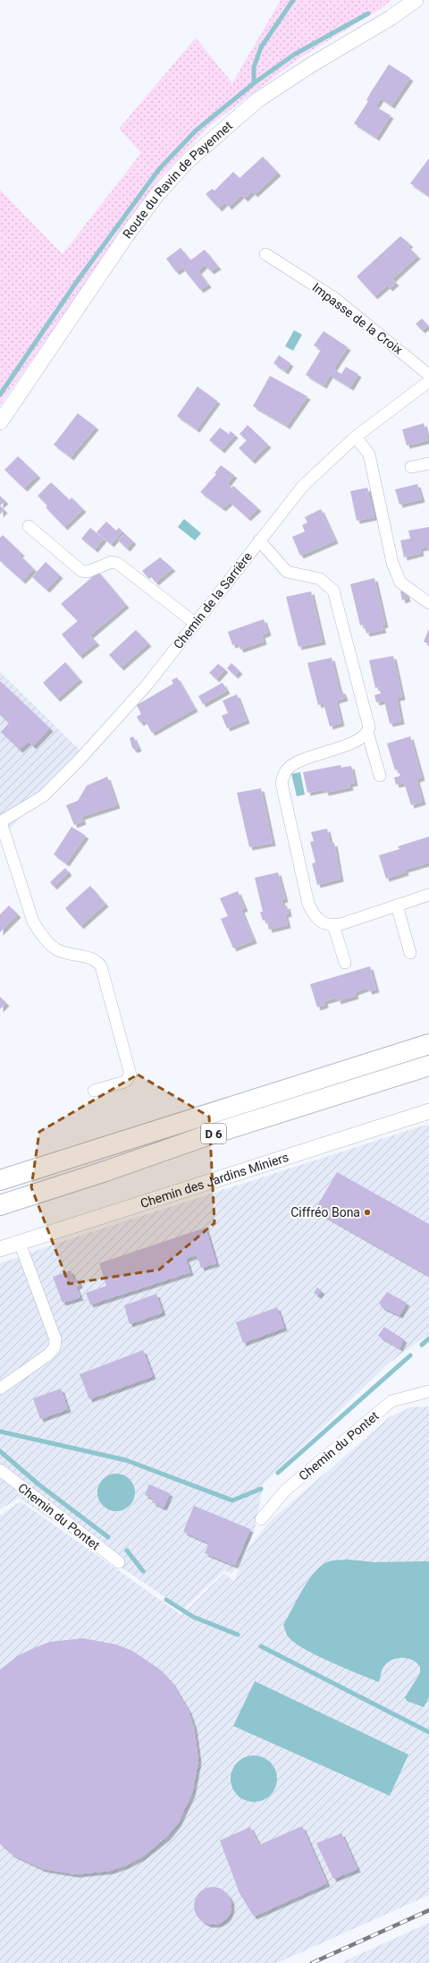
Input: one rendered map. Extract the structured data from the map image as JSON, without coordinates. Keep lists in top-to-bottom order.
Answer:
{
  "streets": {
    "highway": ["D 6"],
    "street": [
      "Route du Ravin de Payennet",
      "Impasse de la Croix",
      "Chemin de la Sarrière",
      "Chemin des Jardins Miniers",
      "Chemin du Pontet"
    ]
  },
  "places": ["Ciffréo Bona"]
}
